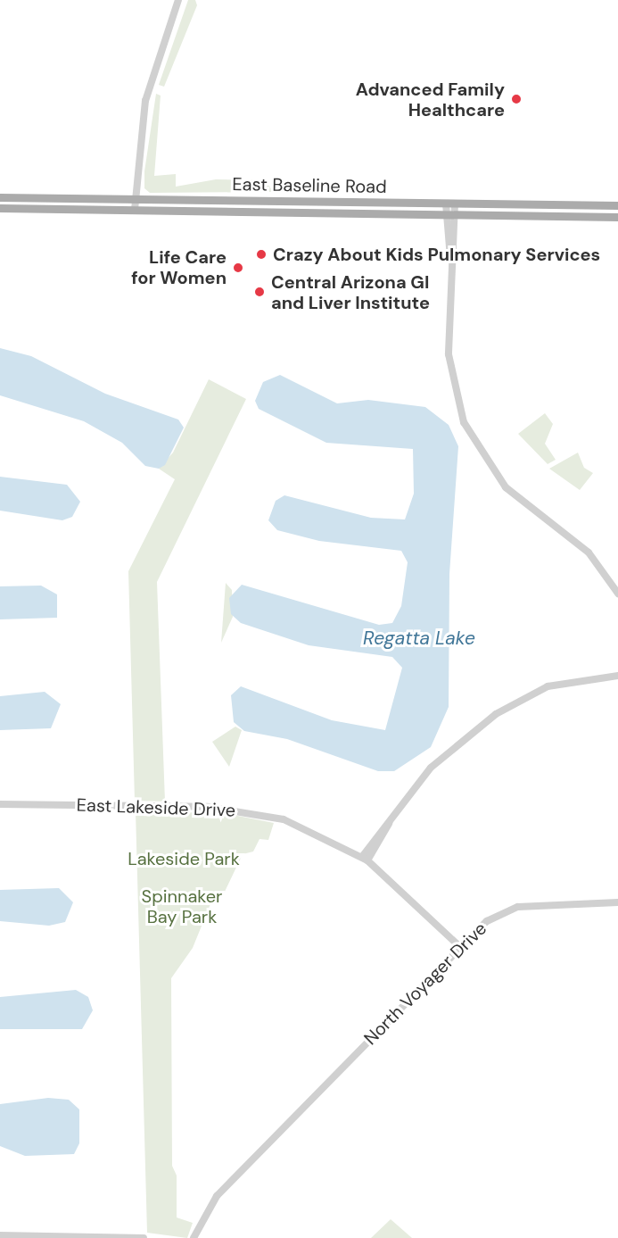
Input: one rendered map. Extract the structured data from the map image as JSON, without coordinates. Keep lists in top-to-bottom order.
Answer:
{
  "streets": {
    "main road": ["East Baseline Road"],
    "street": ["East Lakeside Drive", "North Voyager Drive"]
  },
  "crossings": [
    ["East Lakeside Drive", "North Voyager Drive"]
  ],
  "water": ["Regatta Lake"],
  "parks": ["Lakeside Park", "Spinnaker Bay Park"],
  "places": [
    "Advanced Family Healthcare",
    "Crazy About Kids Pulmonary Services",
    "Life Care for Women",
    "Central Arizona GI and Liver Institute"
  ]
}
